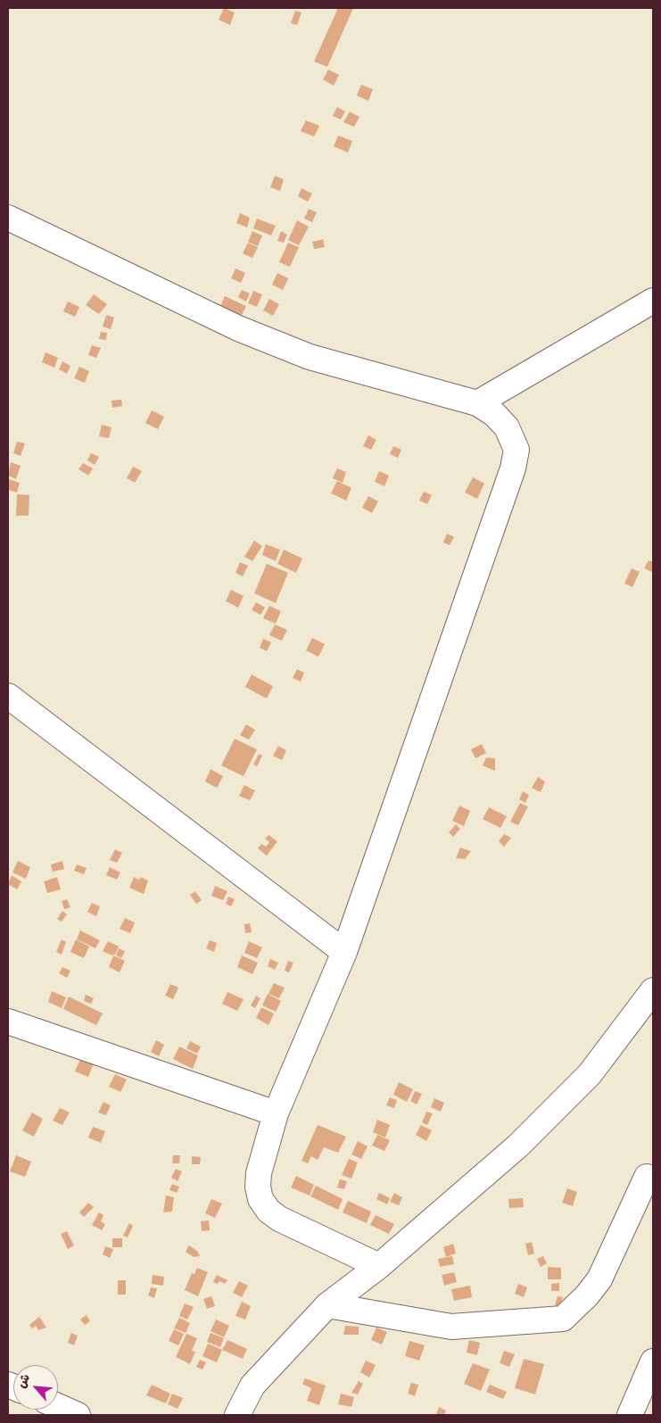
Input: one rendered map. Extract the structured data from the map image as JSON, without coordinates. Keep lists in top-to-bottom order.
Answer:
{
  "north": "top left"
}
